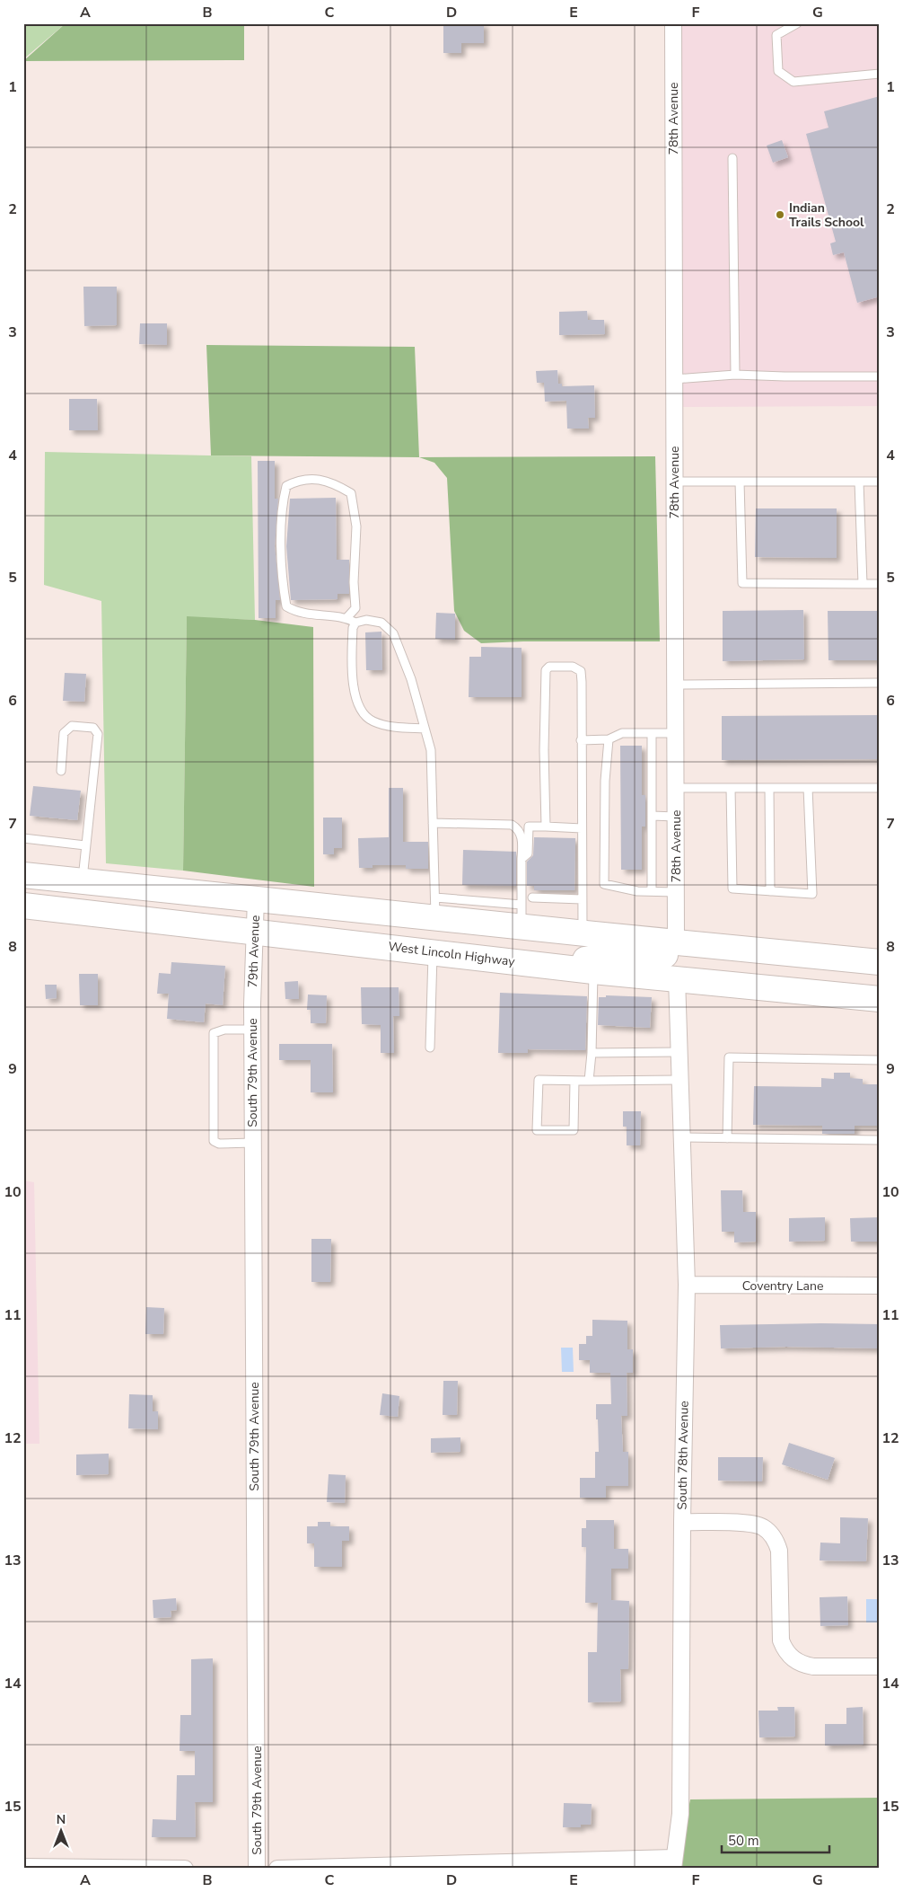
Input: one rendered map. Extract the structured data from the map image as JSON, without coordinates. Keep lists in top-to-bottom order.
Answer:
{
  "streets": {
    "main road": ["West Lincoln Highway"],
    "street": [
      "78th Avenue",
      "79th Avenue",
      "South 79th Avenue",
      "Coventry Lane",
      "South 78th Avenue"
    ]
  },
  "crossings": [
    ["79th Avenue", "West Lincoln Highway"],
    ["79th Avenue", "South 79th Avenue"],
    ["Coventry Lane", "South 78th Avenue"]
  ],
  "places": ["Indian Trails School"],
  "scale_bar": "50 m",
  "north": "top",
  "grid": {
    "columns": [
      "A",
      "B",
      "C",
      "D",
      "E",
      "F",
      "G"
    ],
    "rows": [
      "1",
      "2",
      "3",
      "4",
      "5",
      "6",
      "7",
      "8",
      "9",
      "10",
      "11",
      "12",
      "13",
      "14",
      "15"
    ]
  }
}
